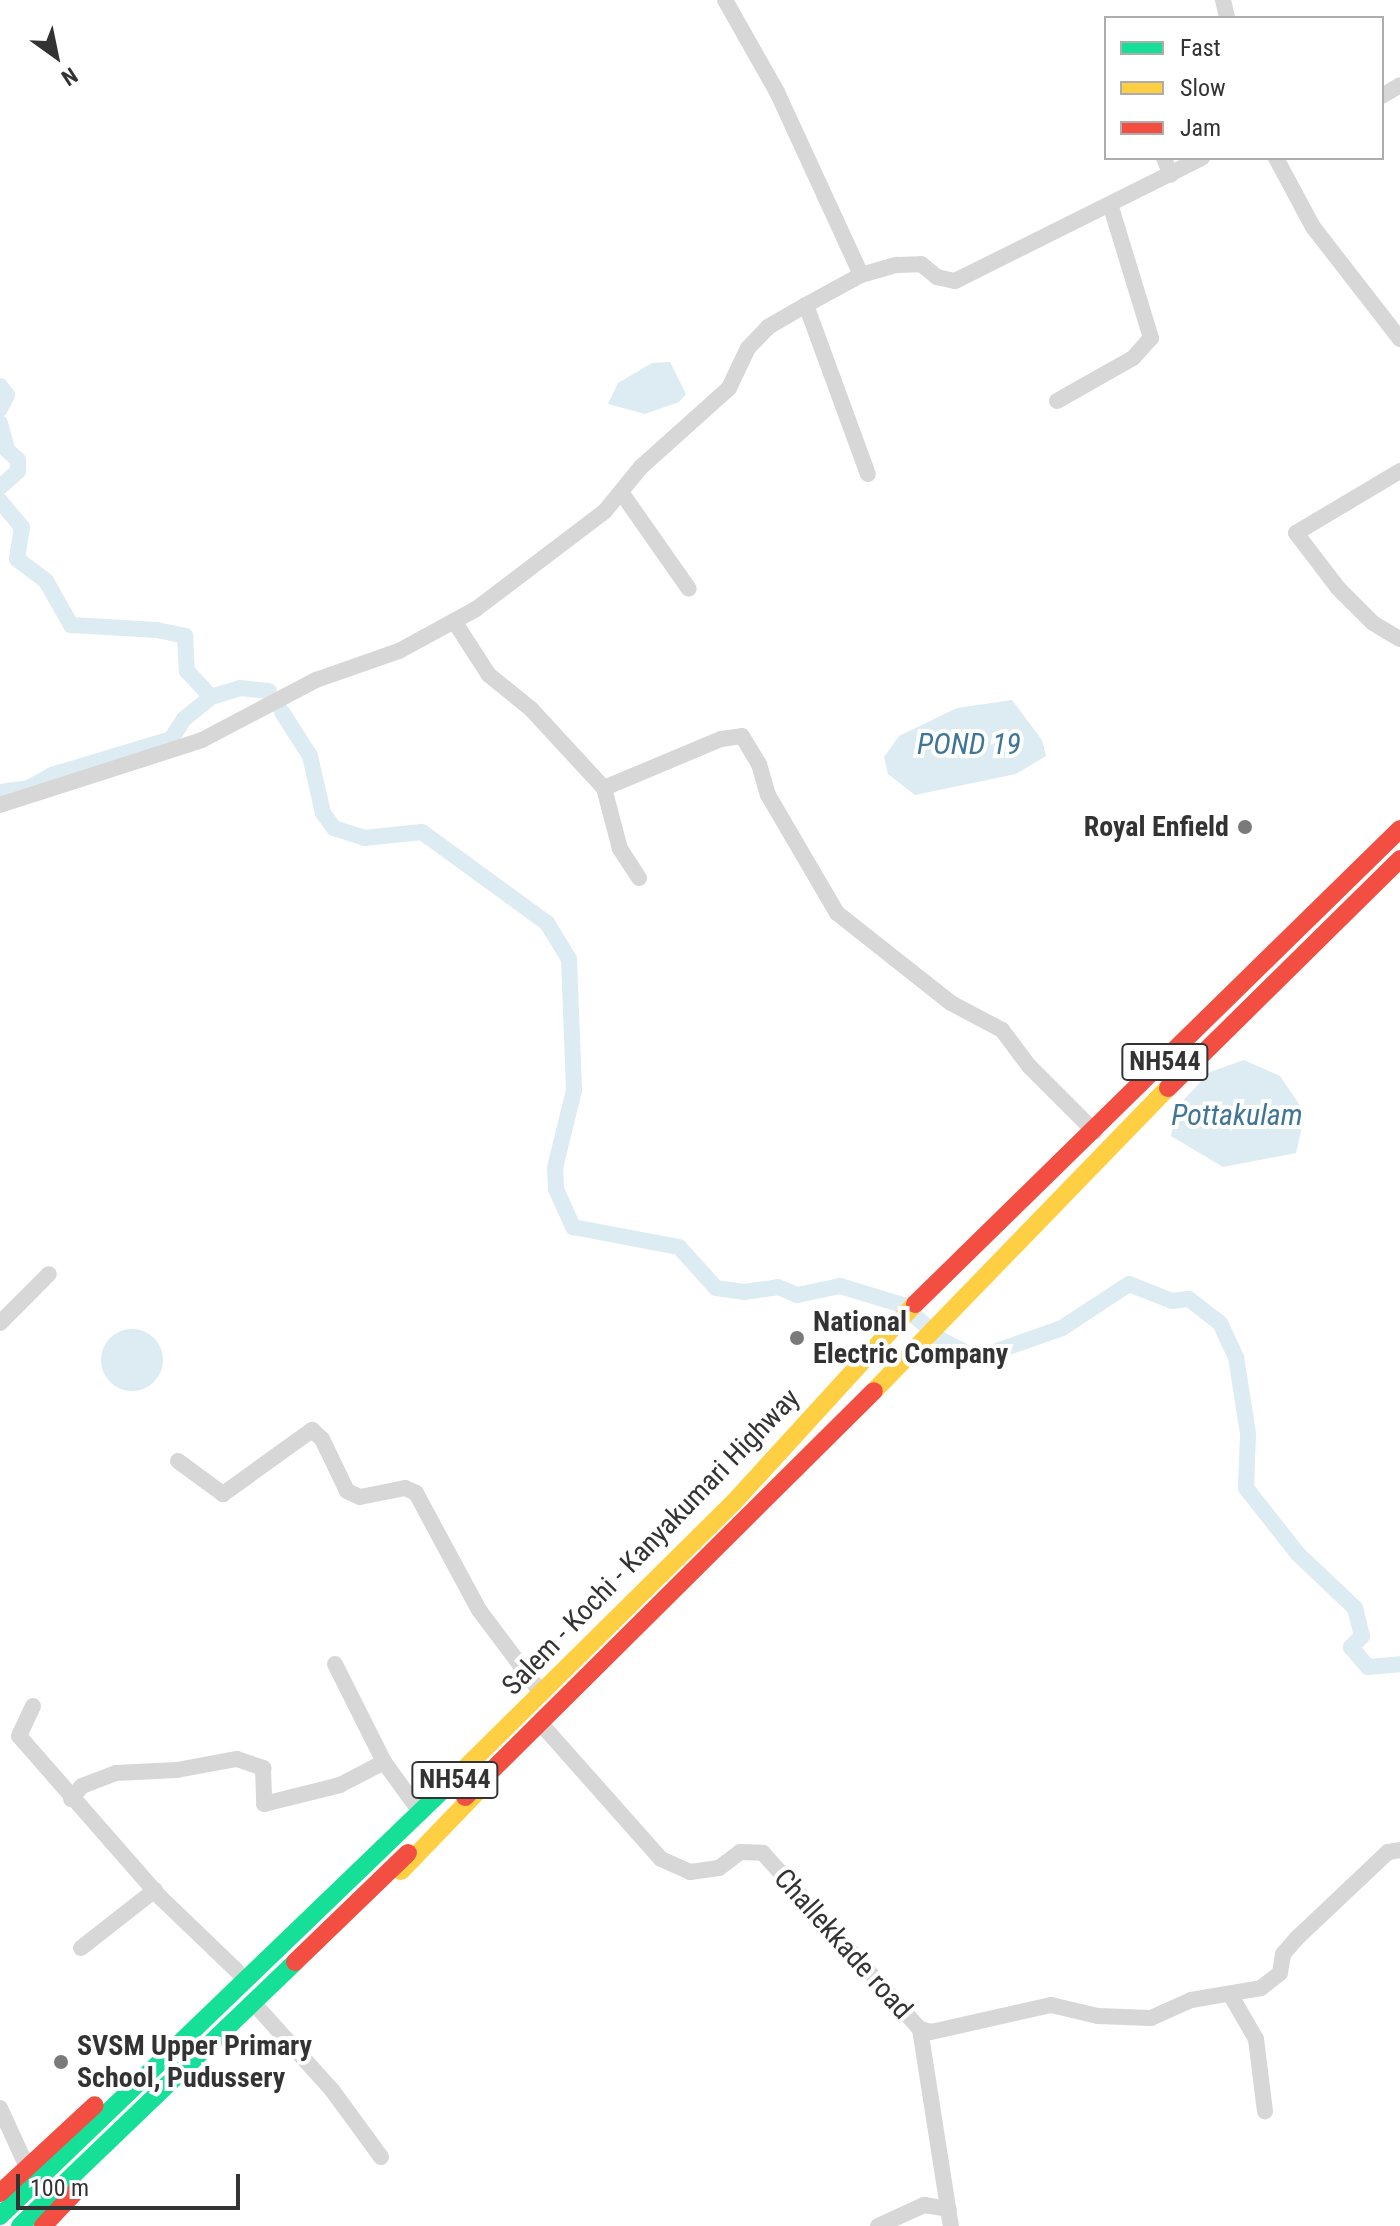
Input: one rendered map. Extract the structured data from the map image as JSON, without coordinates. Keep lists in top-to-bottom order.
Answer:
{
  "streets": {
    "main road": ["NH544", "Salem - Kochi - Kanyakumari Highway"],
    "street": ["Challekkade road"]
  },
  "crossings": [
    ["Salem - Kochi - Kanyakumari Highway", "Challekkade road"]
  ],
  "water": ["POND 19", "Pottakulam"],
  "places": ["Royal Enfield", "National Electric Company", "SVSM Upper Primary School, Pudussery"],
  "legend": ["Fast", "Slow", "Jam"],
  "scale_bar": "100 m",
  "north": "bottom right"
}
